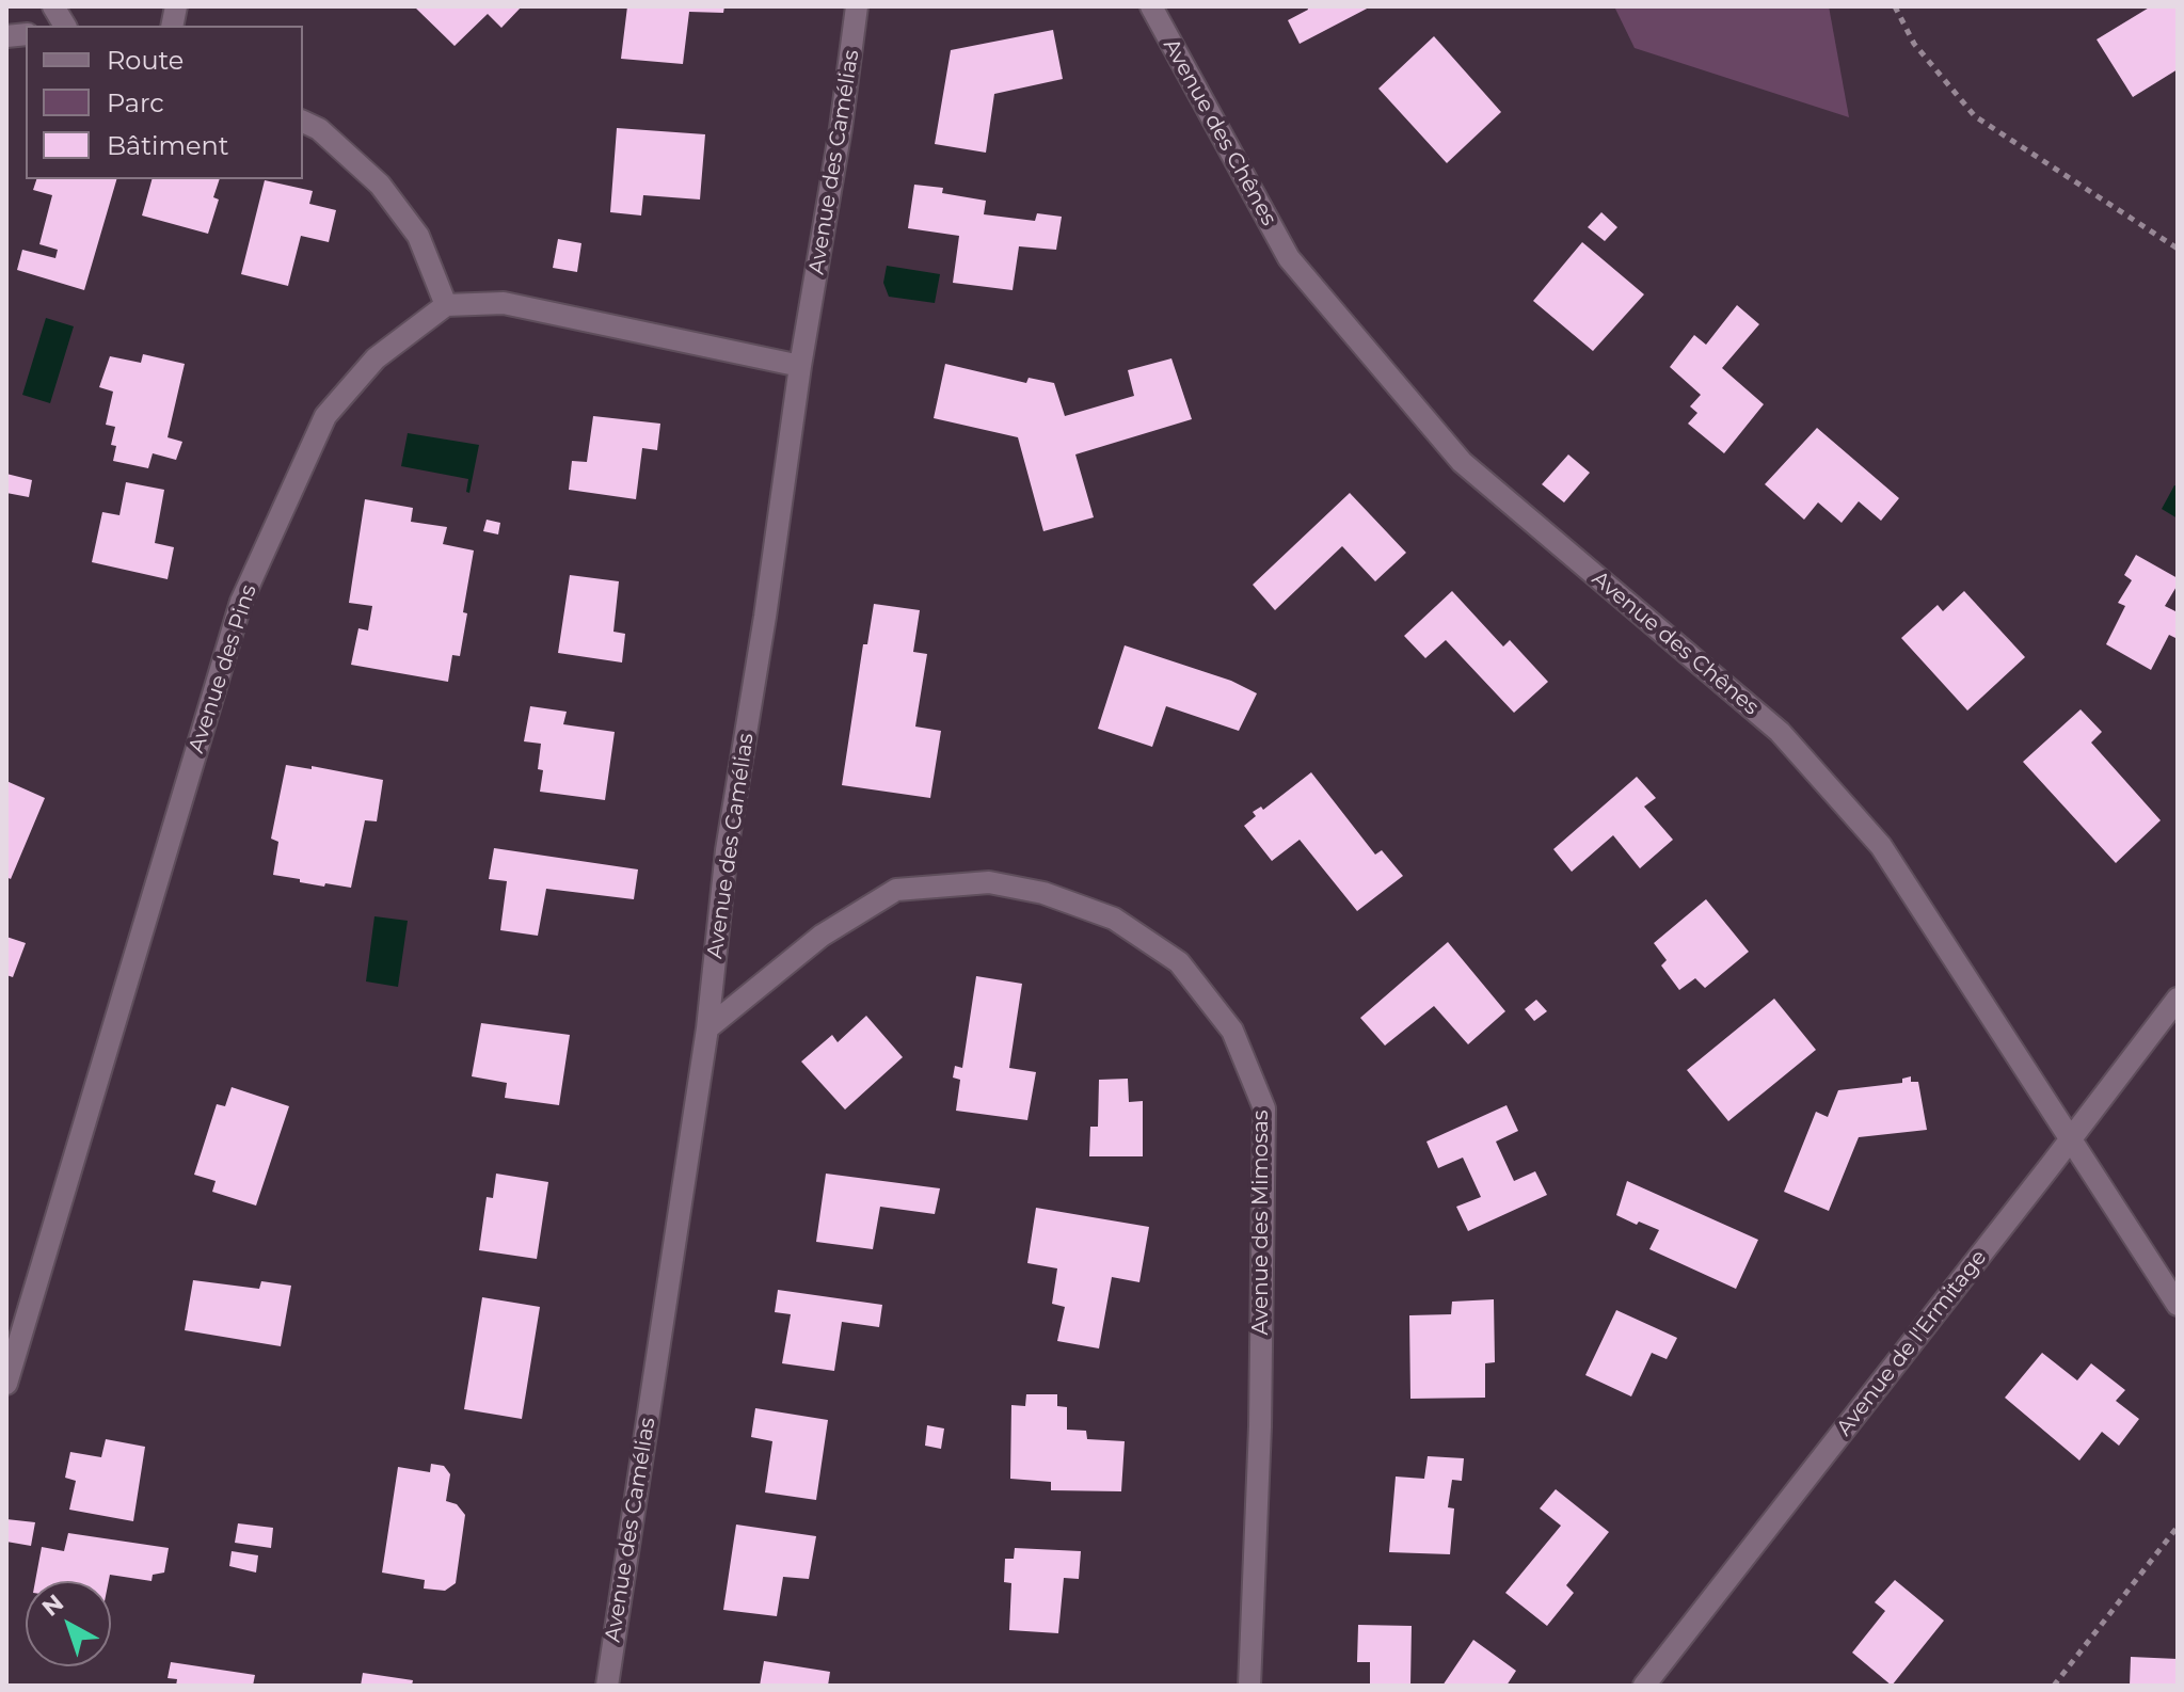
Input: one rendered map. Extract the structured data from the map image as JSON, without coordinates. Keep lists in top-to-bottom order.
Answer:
{
  "streets": {
    "street": [
      "Avenue des Chênes",
      "Avenue des Camélias",
      "Avenue des Pins",
      "Avenue des Mimosas",
      "Avenue de l'Ermitage"
    ]
  },
  "crossings": [
    ["Avenue des Chênes", "Avenue de l'Ermitage"],
    ["Avenue des Camélias", "Avenue des Mimosas"]
  ],
  "legend": ["Route", "Parc", "Bâtiment"],
  "north": "top left"
}
